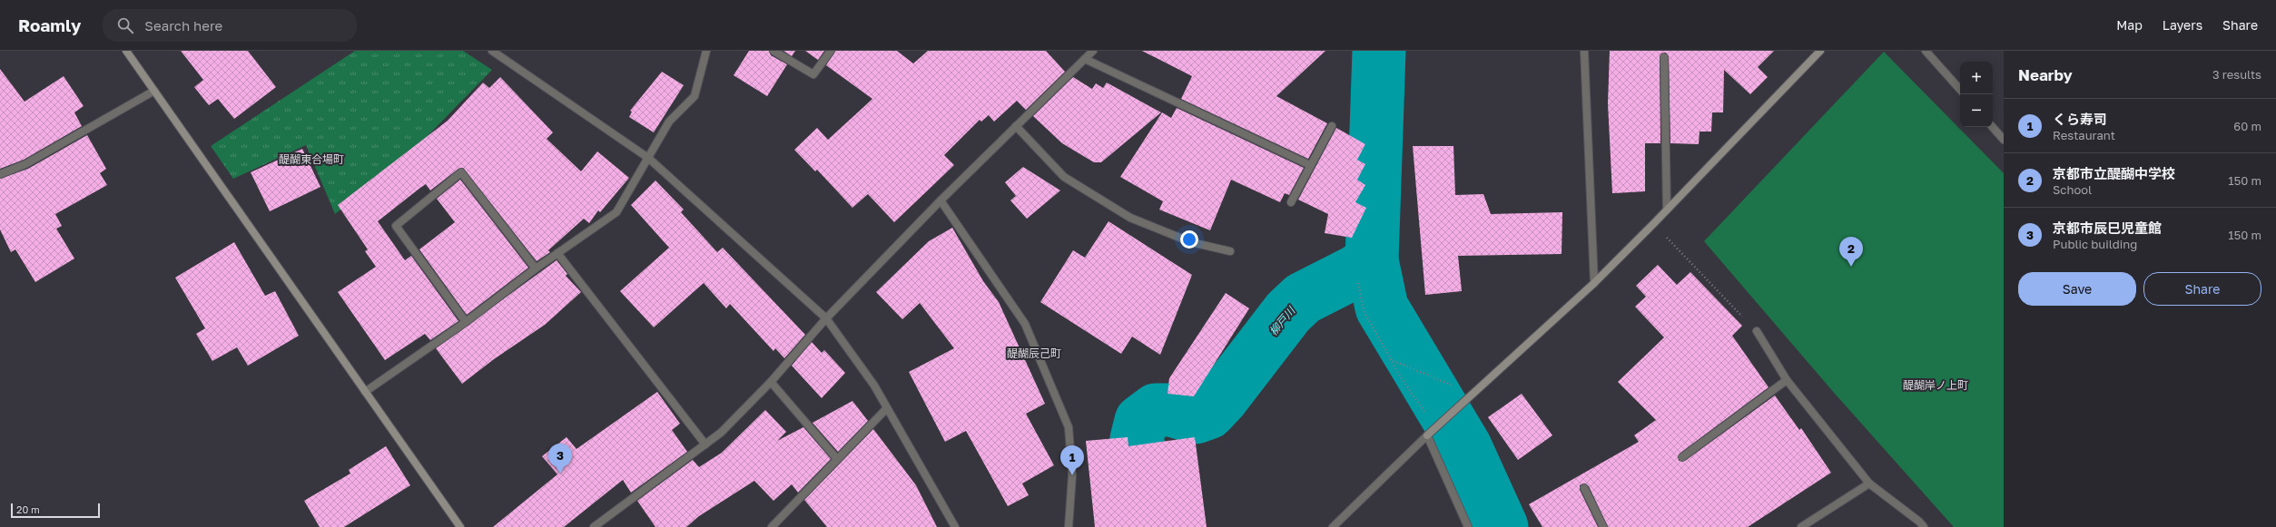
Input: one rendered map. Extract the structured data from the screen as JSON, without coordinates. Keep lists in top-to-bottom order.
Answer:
{
  "districts": ["醍醐東合場町", "醍醐辰己町", "醍醐岸ノ上町"],
  "water": ["柳戸川"],
  "scale_bar": "20 m",
  "page": {
    "header": "Roamly",
    "search": "Search here",
    "nav": ["Map", "Layers", "Share"],
    "heading": ["Nearby", "3 results"],
    "map_buttons": ["+", "−"],
    "list": [
      {
        "mark": "1",
        "name": "くら寿司",
        "note": "Restaurant",
        "value": "60 m"
      },
      {
        "mark": "2",
        "name": "京都市立醍醐中学校",
        "note": "School",
        "value": "150 m"
      },
      {
        "mark": "3",
        "name": "京都市辰巳児童館",
        "note": "Public building",
        "value": "150 m"
      }
    ],
    "pins": ["2", "3", "1"],
    "buttons": ["Save", "Share"],
    "scale": "20 m"
  }
}
